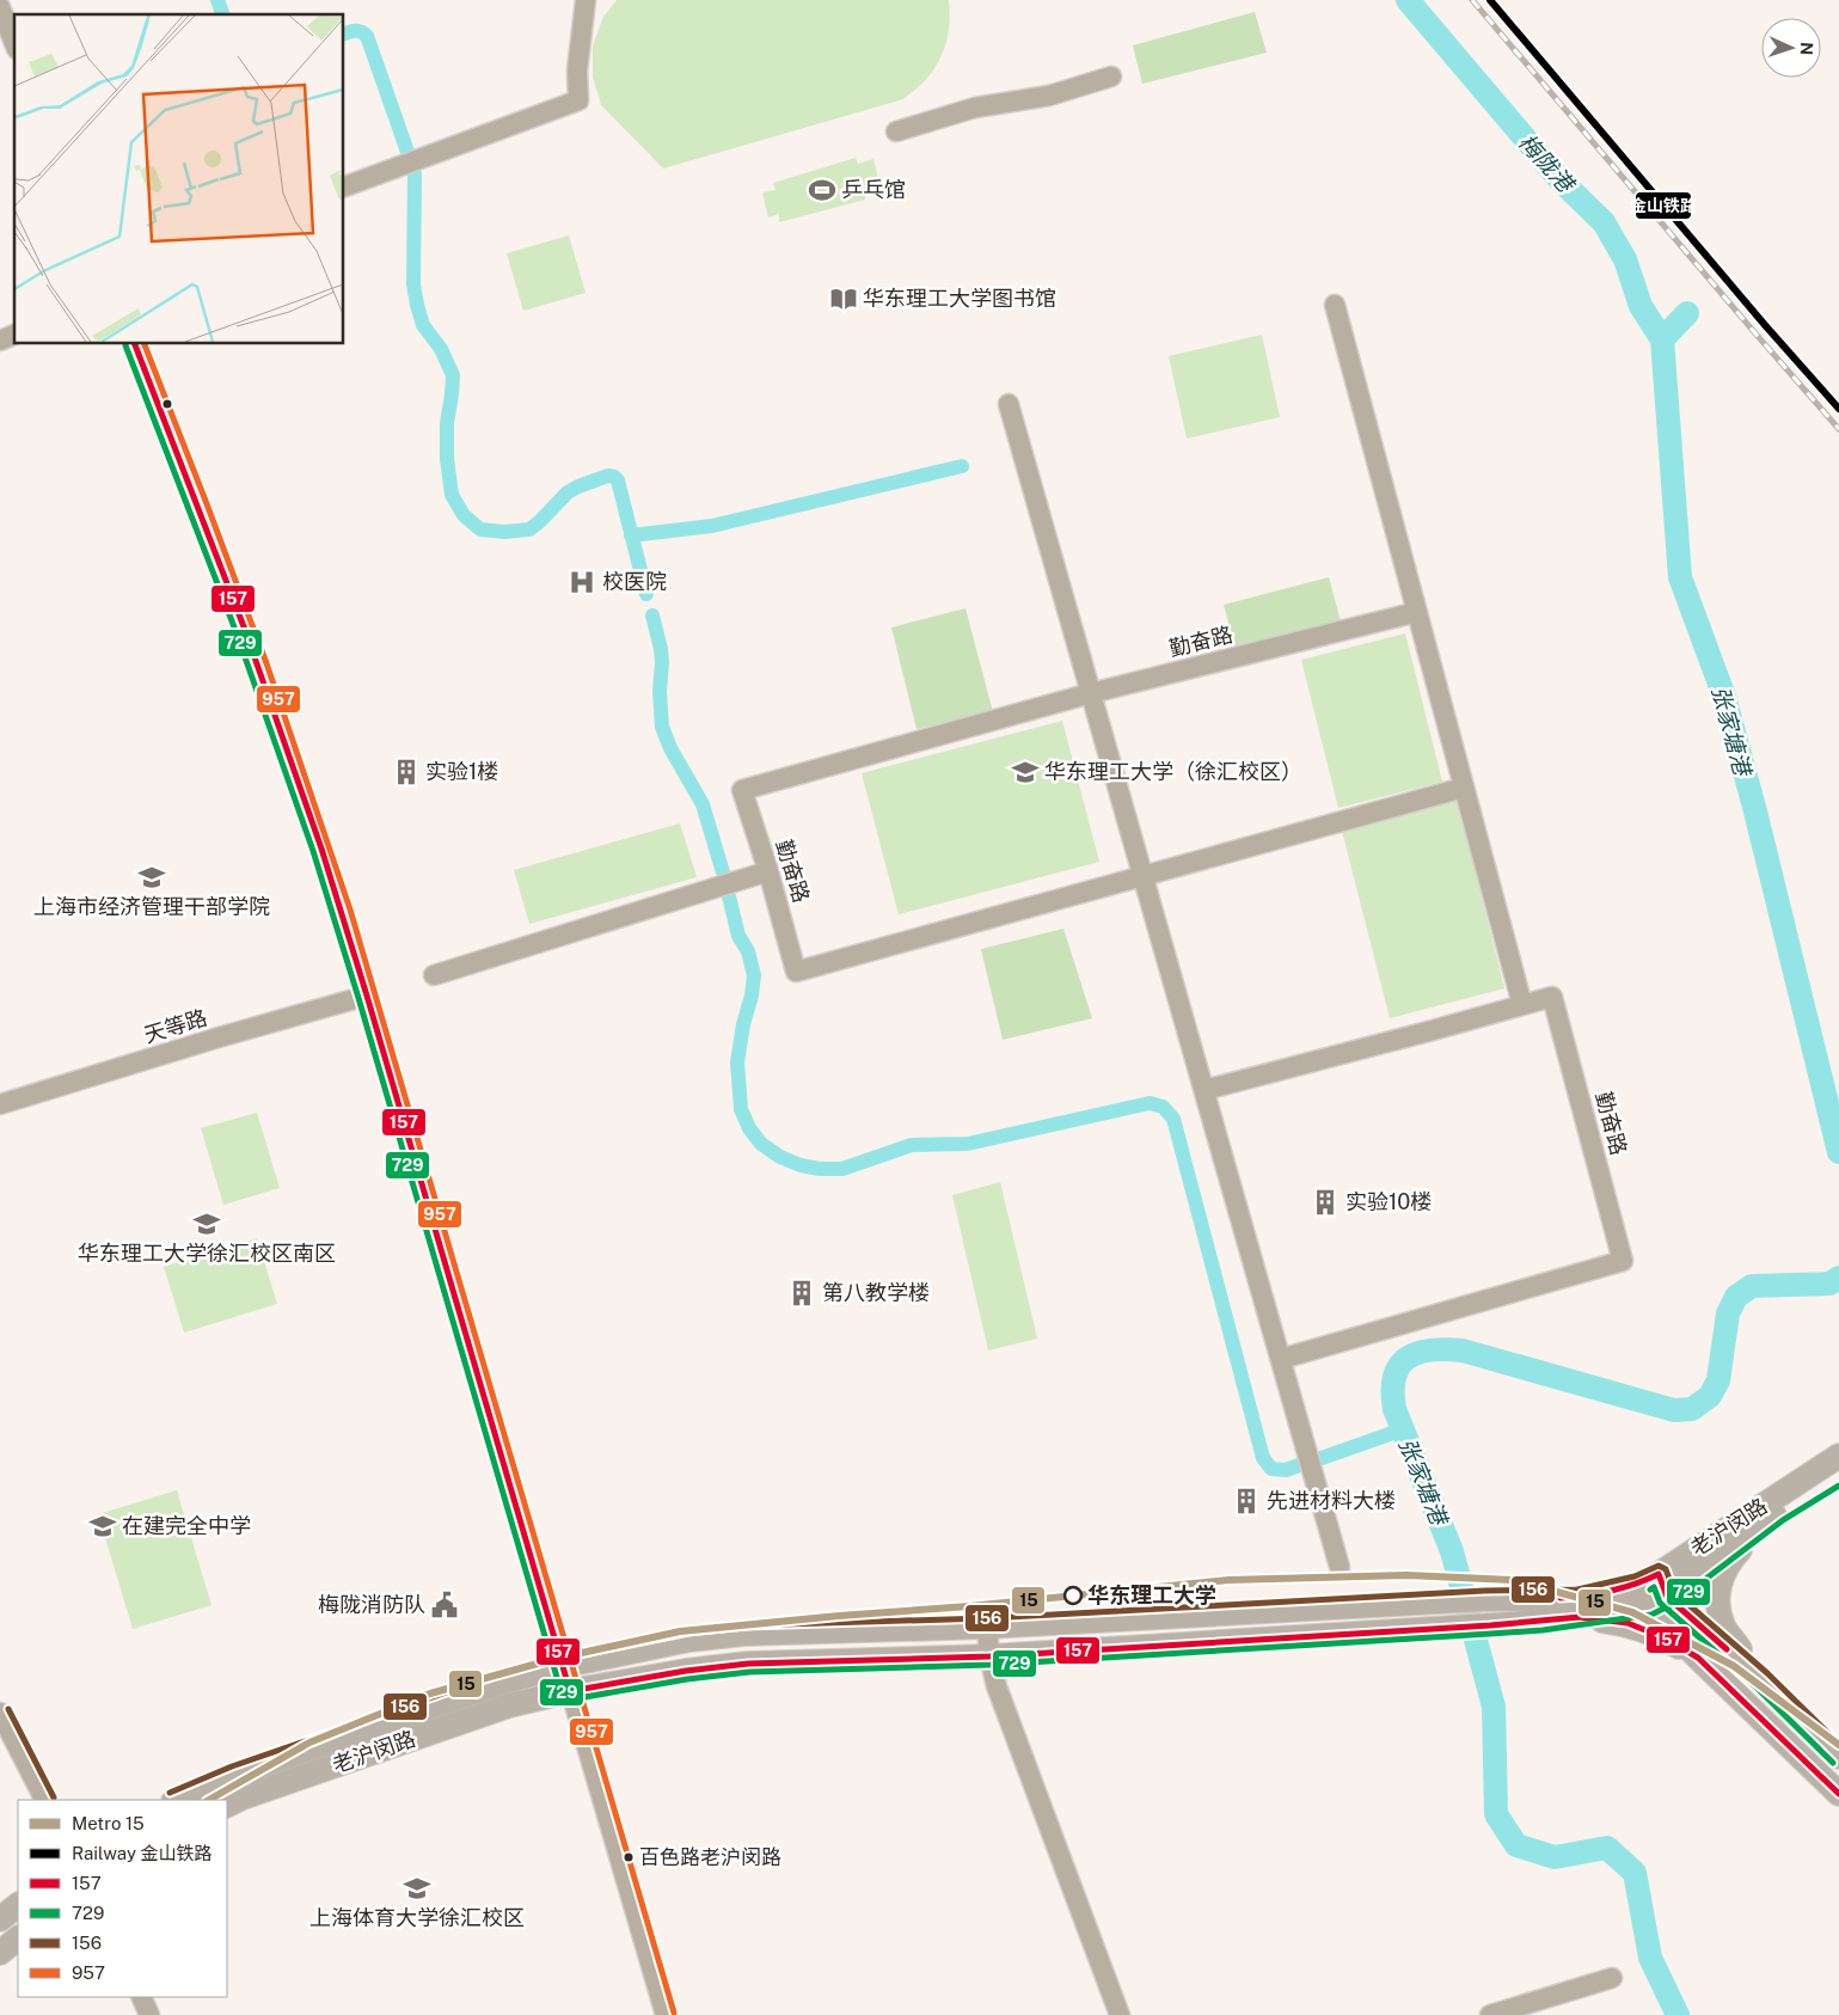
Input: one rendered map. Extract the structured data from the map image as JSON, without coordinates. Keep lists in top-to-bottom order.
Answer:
{
  "streets": {
    "main road": ["老沪闵路"],
    "street": ["勤奋路", "天等路"]
  },
  "water": ["梅陇港", "张家塘港"],
  "places": {
    "sports": ["乒乓馆"],
    "library": ["华东理工大学图书馆"],
    "hospital": ["校医院"],
    "building": [
      "实验1楼",
      "实验10楼",
      "第八教学楼",
      "先进材料大楼"
    ],
    "school or university": [
      "华东理工大学（徐汇校区）",
      "上海市经济管理干部学院",
      "华东理工大学徐汇校区南区",
      "在建完全中学",
      "上海体育大学徐汇校区"
    ],
    "other": ["华东理工大学", "百色路老沪闵路"],
    "public building": ["梅陇消防队"]
  },
  "lines": [
    "rail line 金山铁路",
    "transit line 157",
    "transit line 957",
    "transit line 729",
    "transit line 156",
    "metro line 15"
  ],
  "legend": [
    "Metro 15",
    "Railway 金山铁路",
    "157",
    "729",
    "156",
    "957"
  ],
  "north": "right"
}
